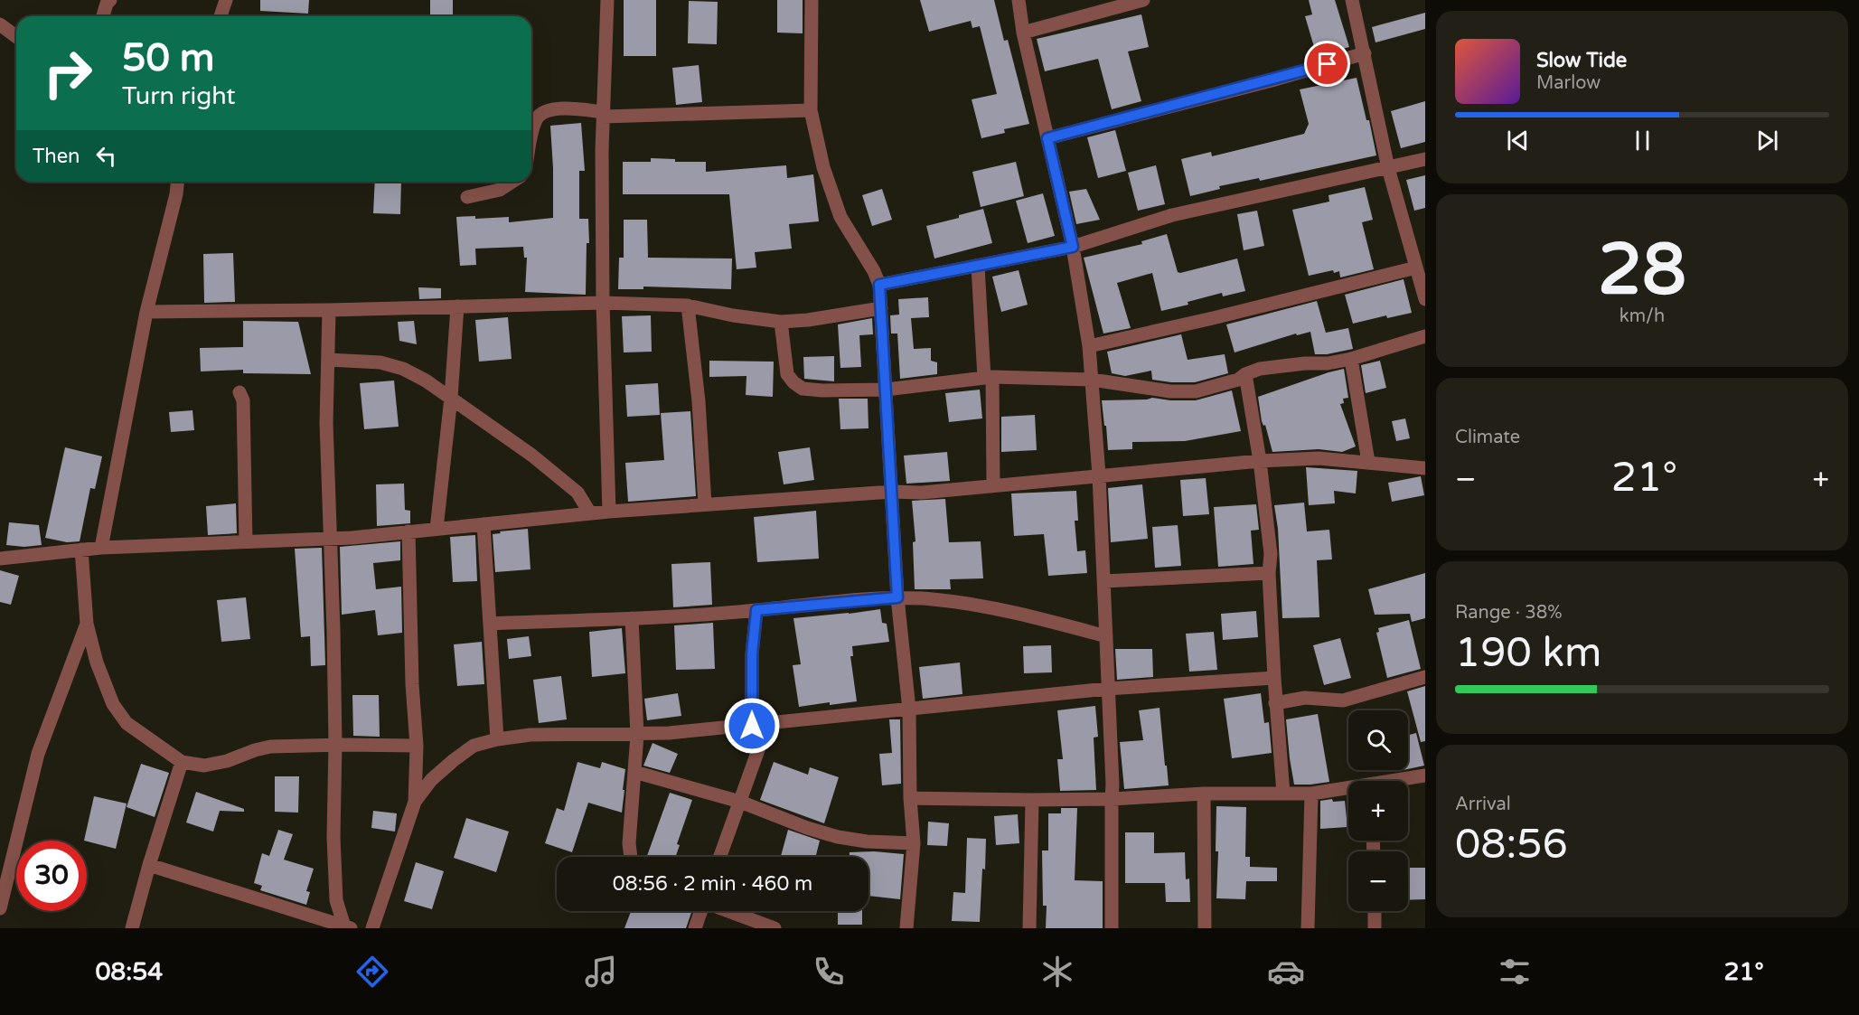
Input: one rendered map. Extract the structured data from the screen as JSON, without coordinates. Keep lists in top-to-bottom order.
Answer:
{
  "page": {
    "turn": ["50 m", "Turn right"],
    "song": ["Slow Tide", "Marlow"],
    "then": "Then",
    "tile": [
      ["28", "km/h"],
      "Climate",
      ["Range · 38%", "190 km"],
      ["Arrival", "08:56"]
    ],
    "heat": ["−", "21°", "+"],
    "map_buttons": ["+", "−"],
    "limit": "30",
    "trip": "08:56 · 2 min · 460 m",
    "tabs": ["08:54", "21°"]
  }
}
